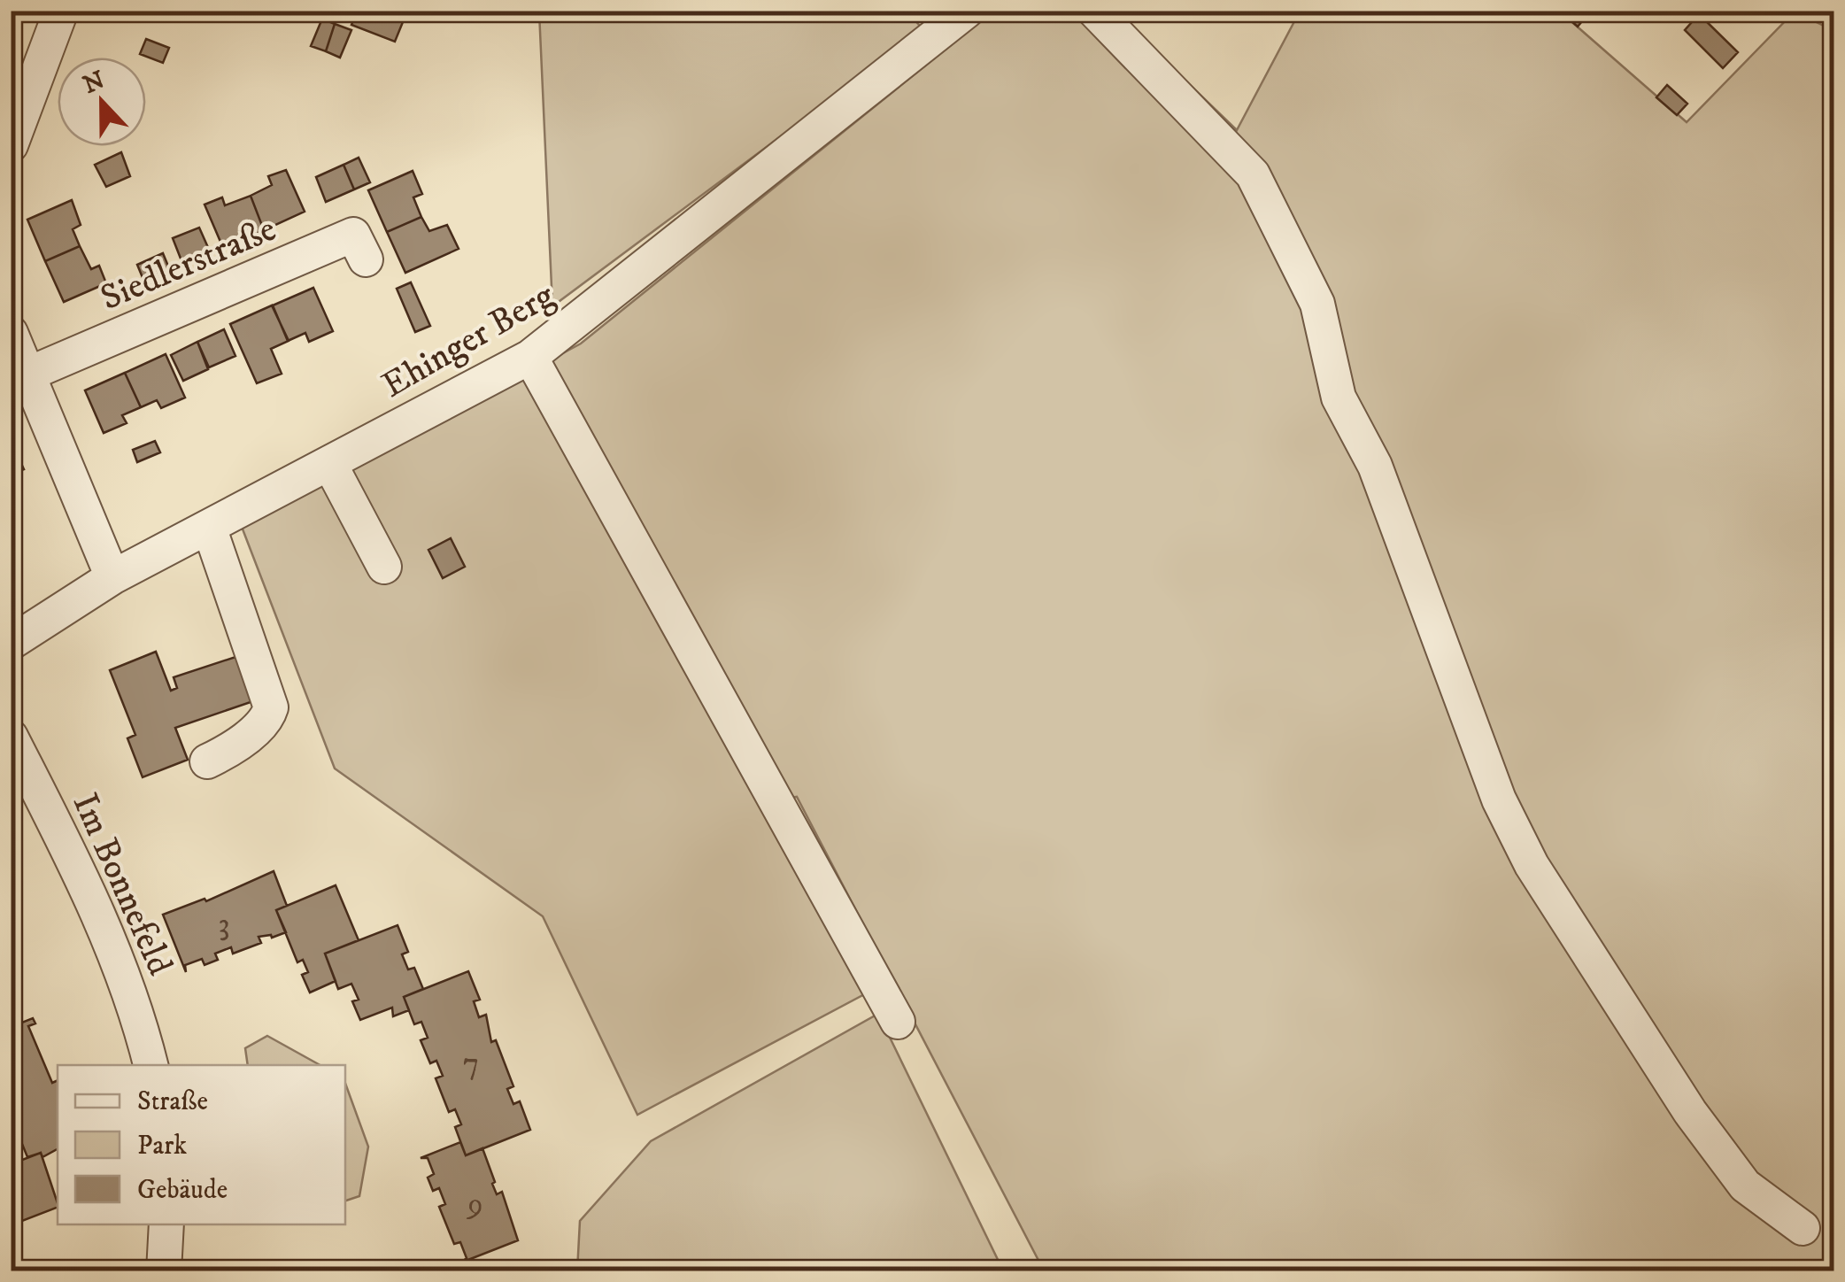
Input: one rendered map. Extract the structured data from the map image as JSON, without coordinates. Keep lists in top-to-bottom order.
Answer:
{
  "streets": {
    "street": ["Siedlerstraße", "Ehinger Berg", "Im Bonnefeld"]
  },
  "house_numbers": ["3", "7", "9"],
  "legend": ["Straße", "Park", "Gebäude"],
  "north": "top"
}
